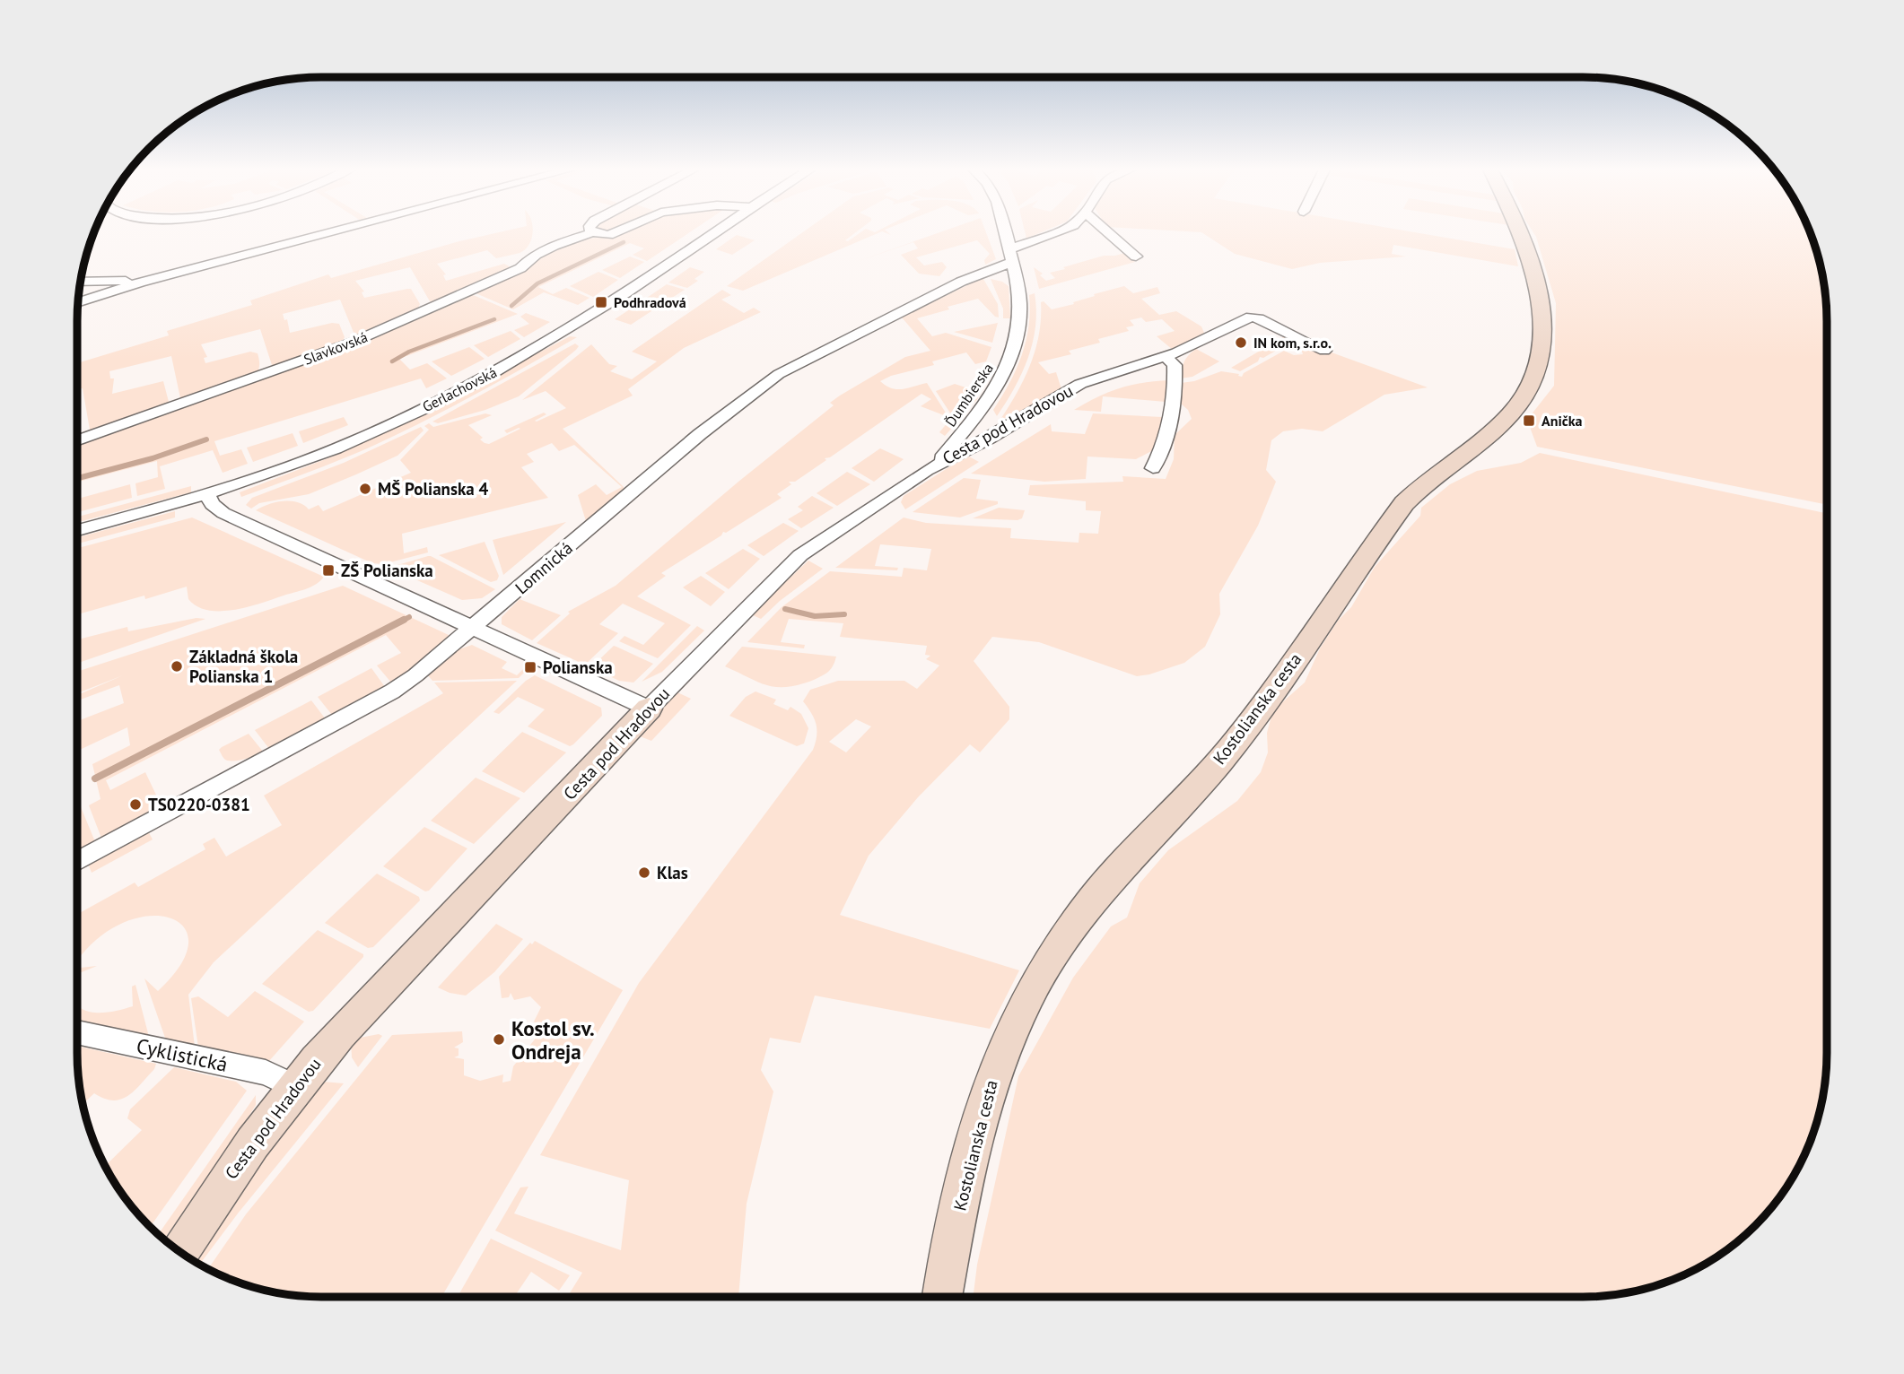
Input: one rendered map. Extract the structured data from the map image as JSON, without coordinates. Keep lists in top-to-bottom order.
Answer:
{
  "streets": {
    "street": [
      "Slavkovská",
      "Gerlachovská",
      "Ďumbierska",
      "Cesta pod Hradovou",
      "Lomnická",
      "Kostolianska cesta",
      "Cyklistická"
    ]
  },
  "crossings": [
    ["Ďumbierska", "Cesta pod Hradovou"],
    ["Ďumbierska", "Lomnická"],
    ["Cesta pod Hradovou", "Cyklistická"]
  ],
  "places": {
    "transit": [
      "Podhradová",
      "Anička",
      "ZŠ Polianska",
      "Polianska"
    ],
    "other": [
      "IN kom, s.r.o.",
      "MŠ Polianska 4",
      "Základná škola Polianska 1",
      "TS0220-0381",
      "Klas",
      "Kostol sv. Ondreja"
    ]
  }
}
